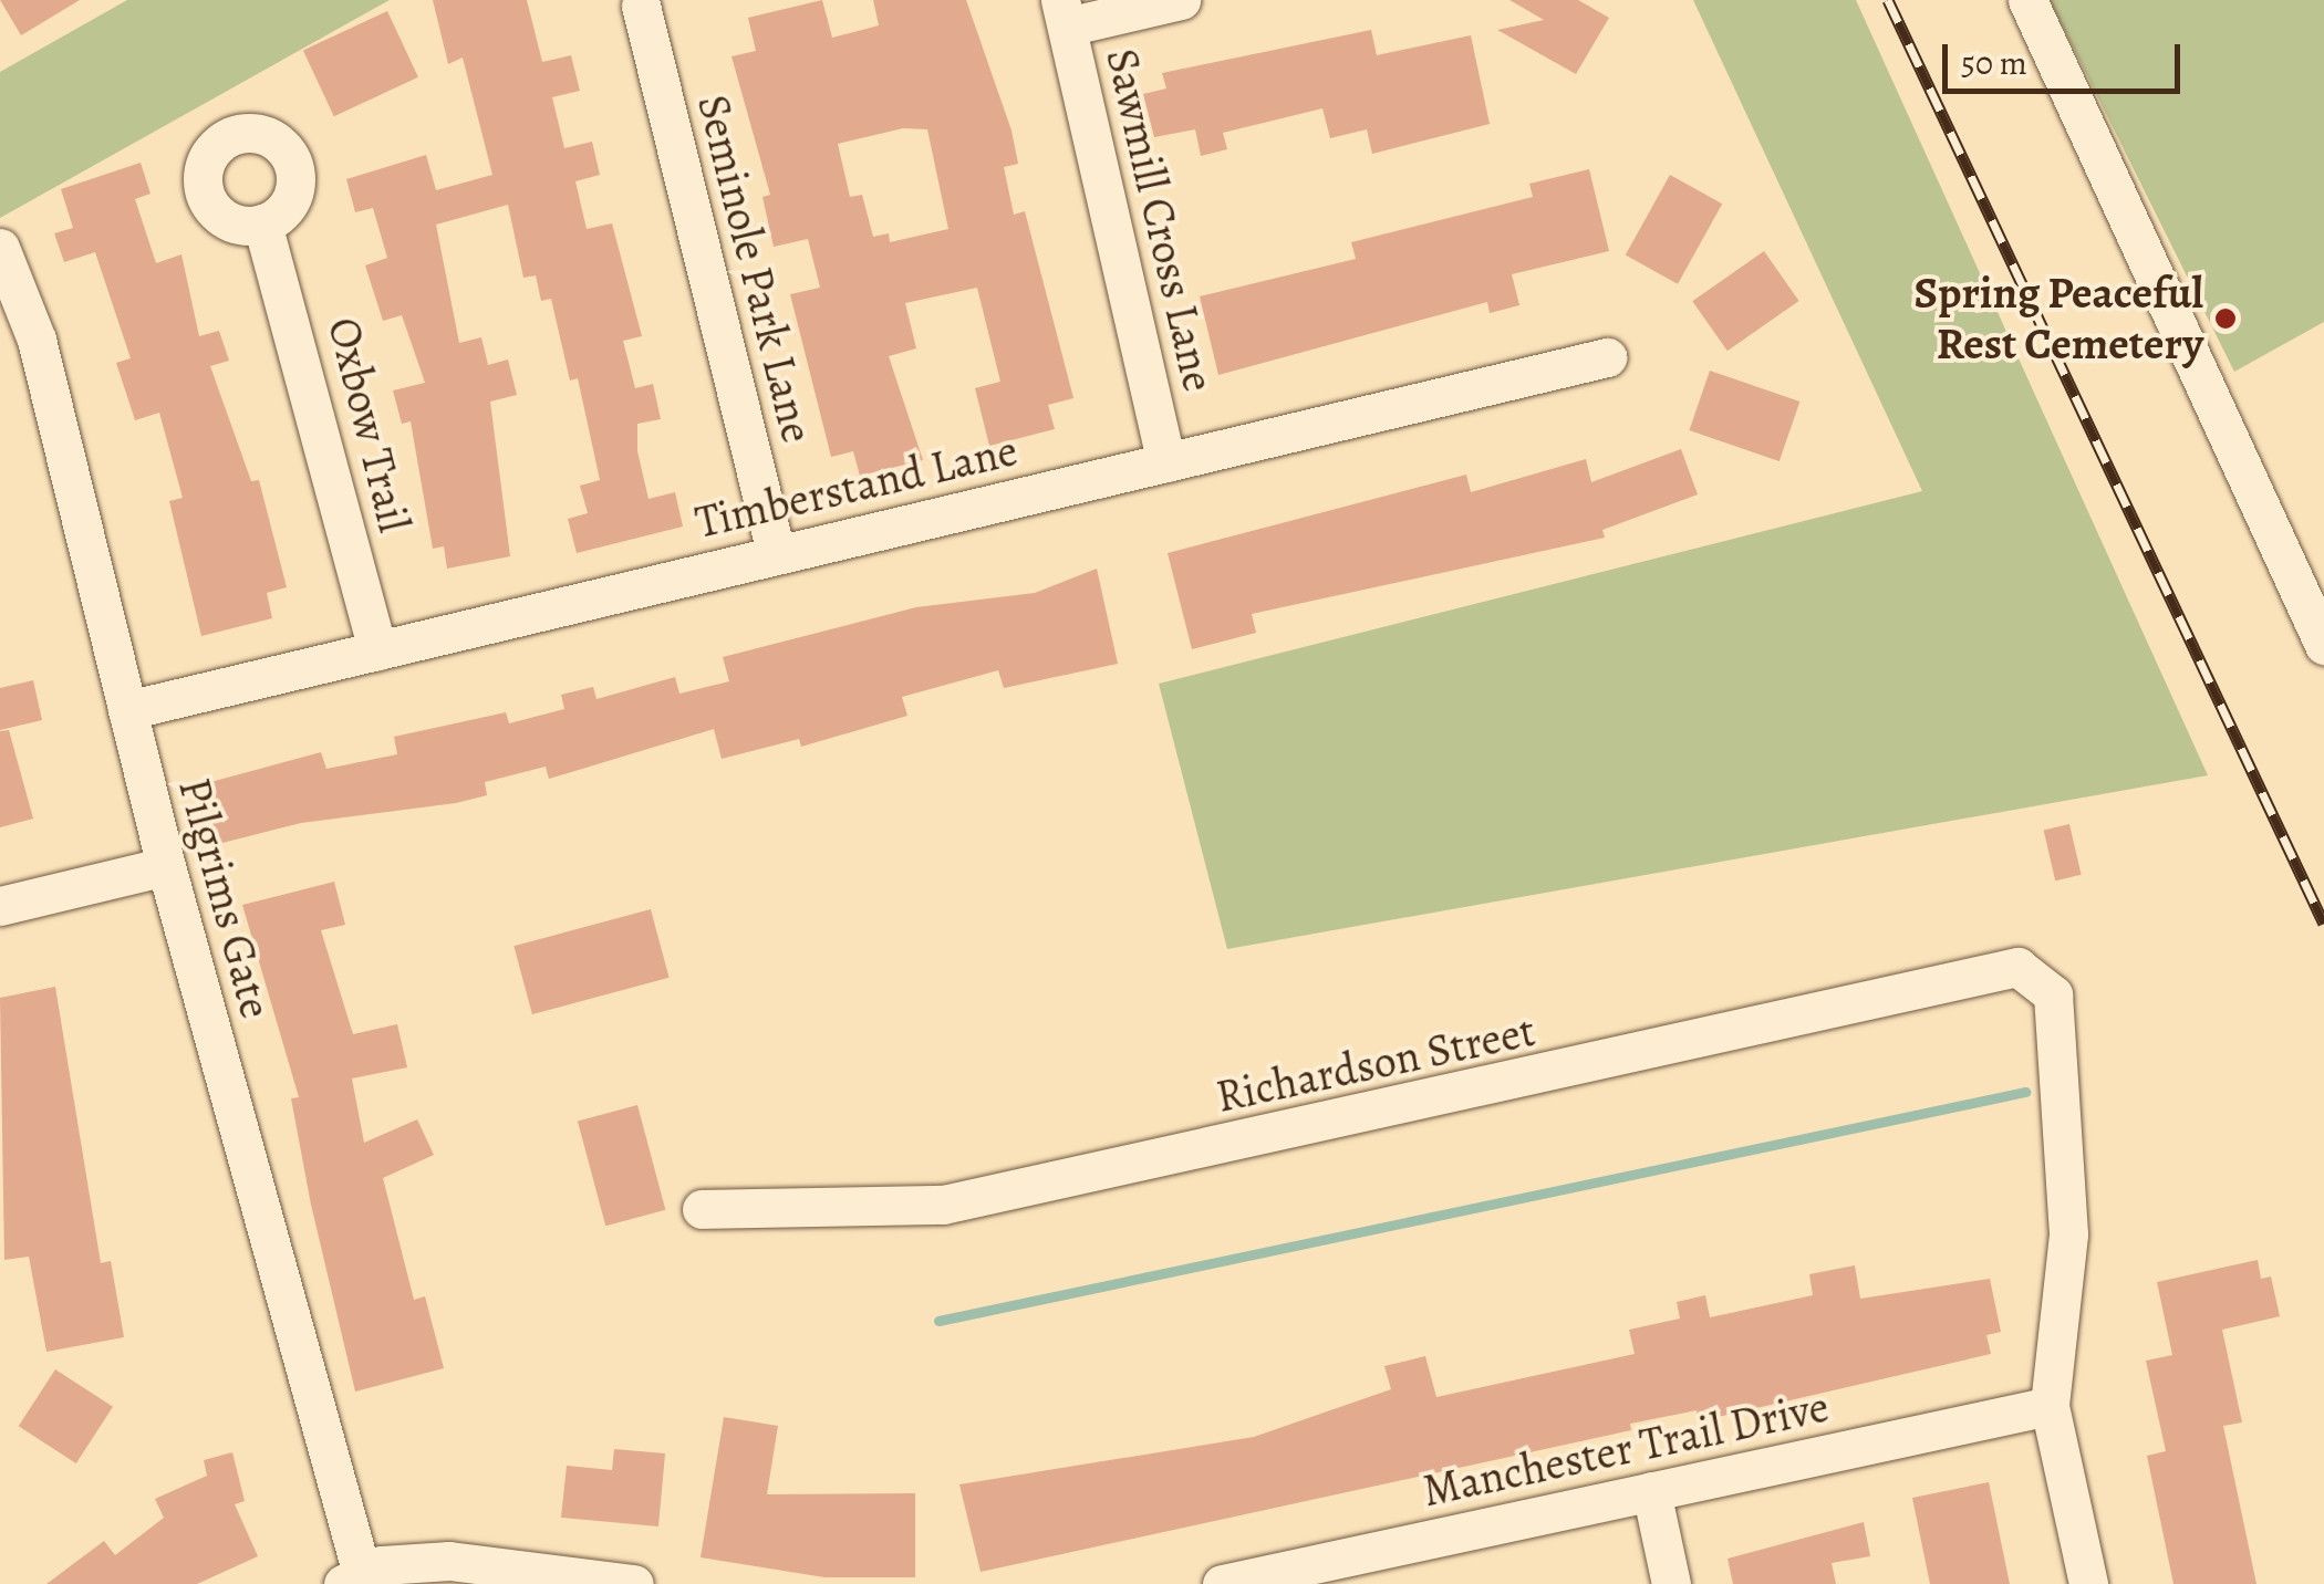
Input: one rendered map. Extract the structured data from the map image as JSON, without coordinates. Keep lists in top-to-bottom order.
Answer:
{
  "streets": {
    "street": [
      "Sawmill Cross Lane",
      "Seminole Park Lane",
      "Oxbow Trail",
      "Timberstand Lane",
      "Pilgrims Gate",
      "Richardson Street",
      "Manchester Trail Drive"
    ]
  },
  "crossings": [
    ["Sawmill Cross Lane", "Timberstand Lane"],
    ["Seminole Park Lane", "Timberstand Lane"],
    ["Oxbow Trail", "Timberstand Lane"],
    ["Timberstand Lane", "Pilgrims Gate"],
    ["Richardson Street", "Manchester Trail Drive"]
  ],
  "places": ["Spring Peaceful Rest Cemetery"],
  "scale_bar": "50 m"
}
